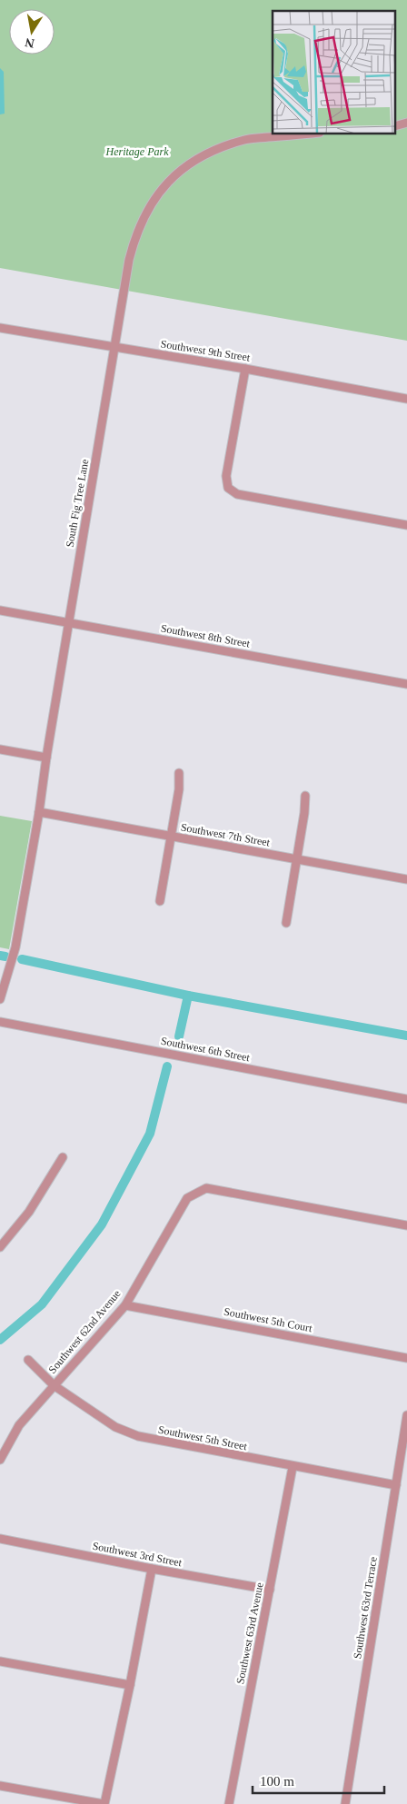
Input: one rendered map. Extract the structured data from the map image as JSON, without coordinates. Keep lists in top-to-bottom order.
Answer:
{
  "streets": {
    "street": [
      "Southwest 9th Street",
      "South Fig Tree Lane",
      "Southwest 8th Street",
      "Southwest 7th Street",
      "Southwest 6th Street",
      "Southwest 5th Court",
      "Southwest 62nd Avenue",
      "Southwest 5th Street",
      "Southwest 3rd Street",
      "Southwest 63rd Terrace",
      "Southwest 63rd Avenue"
    ]
  },
  "crossings": [
    ["Southwest 9th Street", "South Fig Tree Lane"],
    ["South Fig Tree Lane", "Southwest 8th Street"],
    ["South Fig Tree Lane", "Southwest 7th Street"],
    ["Southwest 5th Court", "Southwest 62nd Avenue"],
    ["Southwest 62nd Avenue", "Southwest 5th Street"],
    ["Southwest 5th Street", "Southwest 63rd Terrace"],
    ["Southwest 5th Street", "Southwest 63rd Avenue"],
    ["Southwest 3rd Street", "Southwest 63rd Avenue"]
  ],
  "parks": ["Heritage Park"],
  "scale_bar": "100 m",
  "north": "bottom"
}
